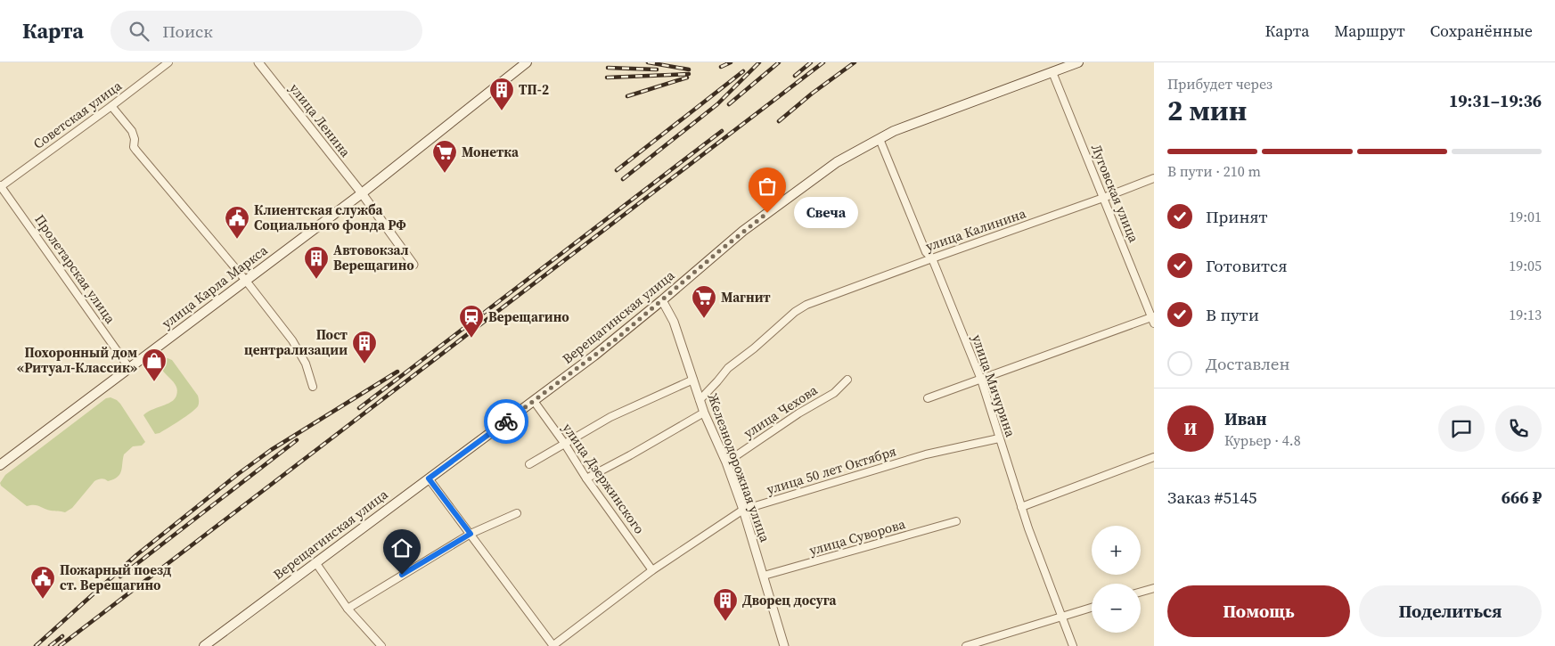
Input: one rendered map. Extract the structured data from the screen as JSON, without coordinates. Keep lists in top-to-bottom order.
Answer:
{
  "streets": {
    "main road": ["улица Карла Маркса", "Верещагинская улица"],
    "street": [
      "Советская улица",
      "улица Ленина",
      "Луговская улица",
      "улица Калинина",
      "Пролетарская улица",
      "улица Мичурина",
      "улица Чехова",
      "Железнодорожная улица",
      "улица 50 лет Октября",
      "улица Дзержинского",
      "улица Суворова"
    ]
  },
  "crossings": [
    ["Советская улица", "Пролетарская улица"],
    ["улица Ленина", "улица Карла Маркса"],
    ["Луговская улица", "улица Калинина"],
    ["Луговская улица", "Верещагинская улица"],
    ["улица Калинина", "улица Мичурина"],
    ["улица Калинина", "Железнодорожная улица"],
    ["Пролетарская улица", "улица Карла Маркса"],
    ["Верещагинская улица", "улица Мичурина"],
    ["Верещагинская улица", "Железнодорожная улица"],
    ["Верещагинская улица", "улица Дзержинского"],
    ["улица Мичурина", "улица 50 лет Октября"],
    ["улица Чехова", "Железнодорожная улица"],
    ["Железнодорожная улица", "улица 50 лет Октября"],
    ["Железнодорожная улица", "улица Суворова"],
    ["улица 50 лет Октября", "улица Дзержинского"]
  ],
  "places": {
    "building": [
      "ТП-2",
      "Автовокзал Верещагино",
      "Пост централизации",
      "Дворец досуга"
    ],
    "supermarket": ["Монетка", "Магнит"],
    "other": ["Свеча"],
    "public building": ["Клиентская служба Социального фонда РФ", "Пожарный поезд ст. Верещагино"],
    "station": ["Верещагино"],
    "shop": ["Похоронный дом «Ритуал-Классик»"]
  },
  "page": {
    "header": "Карта",
    "search": "Поиск",
    "nav": ["Карта", "Маршрут", "Сохранённые"],
    "heading": ["2 мин", "Прибудет через", "19:31–19:36"],
    "panel": [
      "Иван",
      "Курьер · 4.8",
      "Заказ #5145",
      "666 ₽"
    ],
    "bar": "В пути · 210 m",
    "list": [
      ["Принят", "19:01"],
      ["Готовится", "19:05"],
      ["В пути", "19:13"],
      "Доставлен"
    ],
    "bubble": "Свеча",
    "round": "И",
    "map_buttons": ["+", "−"],
    "buttons": ["Помощь", "Поделиться"]
  }
}
